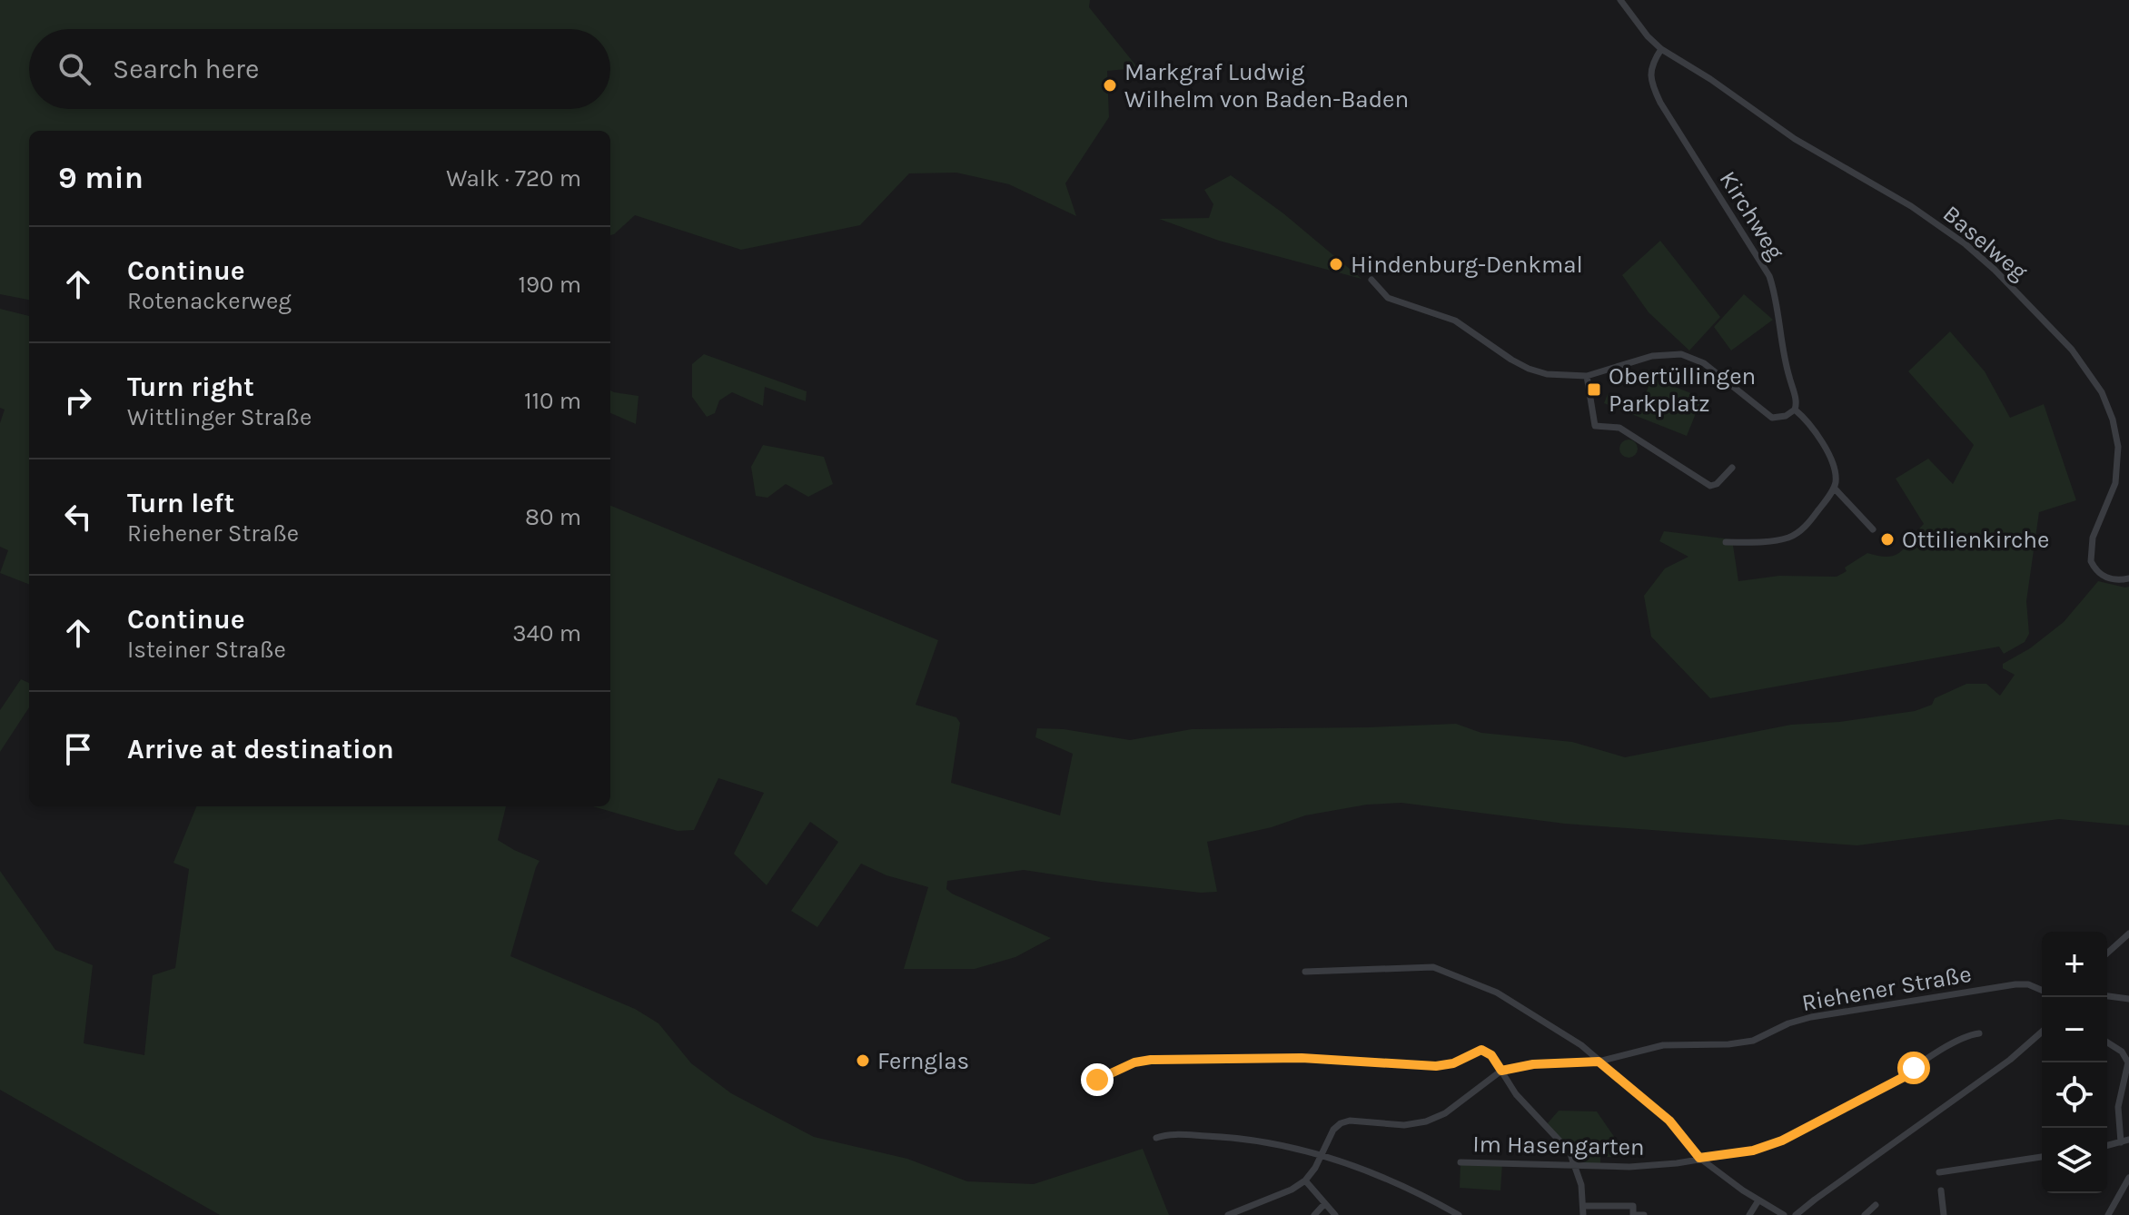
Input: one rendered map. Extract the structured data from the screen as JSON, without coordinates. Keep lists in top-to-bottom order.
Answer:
{
  "streets": {
    "street": [
      "Kirchweg",
      "Baselweg",
      "Riehener Straße",
      "Im Hasengarten"
    ]
  },
  "crossings": [
    ["Kirchweg", "Baselweg"]
  ],
  "places": {
    "other": [
      "Markgraf Ludwig Wilhelm von Baden-Baden",
      "Hindenburg-Denkmal",
      "Ottilienkirche",
      "Fernglas"
    ],
    "transit": ["Obertüllingen Parkplatz"]
  },
  "page": {
    "search": "Search here",
    "heading": ["9 min", "Walk · 720 m"],
    "list": [
      ["Continue", "Rotenackerweg", "190 m"],
      ["Turn right", "Wittlinger Straße", "110 m"],
      ["Turn left", "Riehener Straße", "80 m"],
      ["Continue", "Isteiner Straße", "340 m"],
      "Arrive at destination"
    ],
    "map_buttons": ["+", "−"]
  }
}
